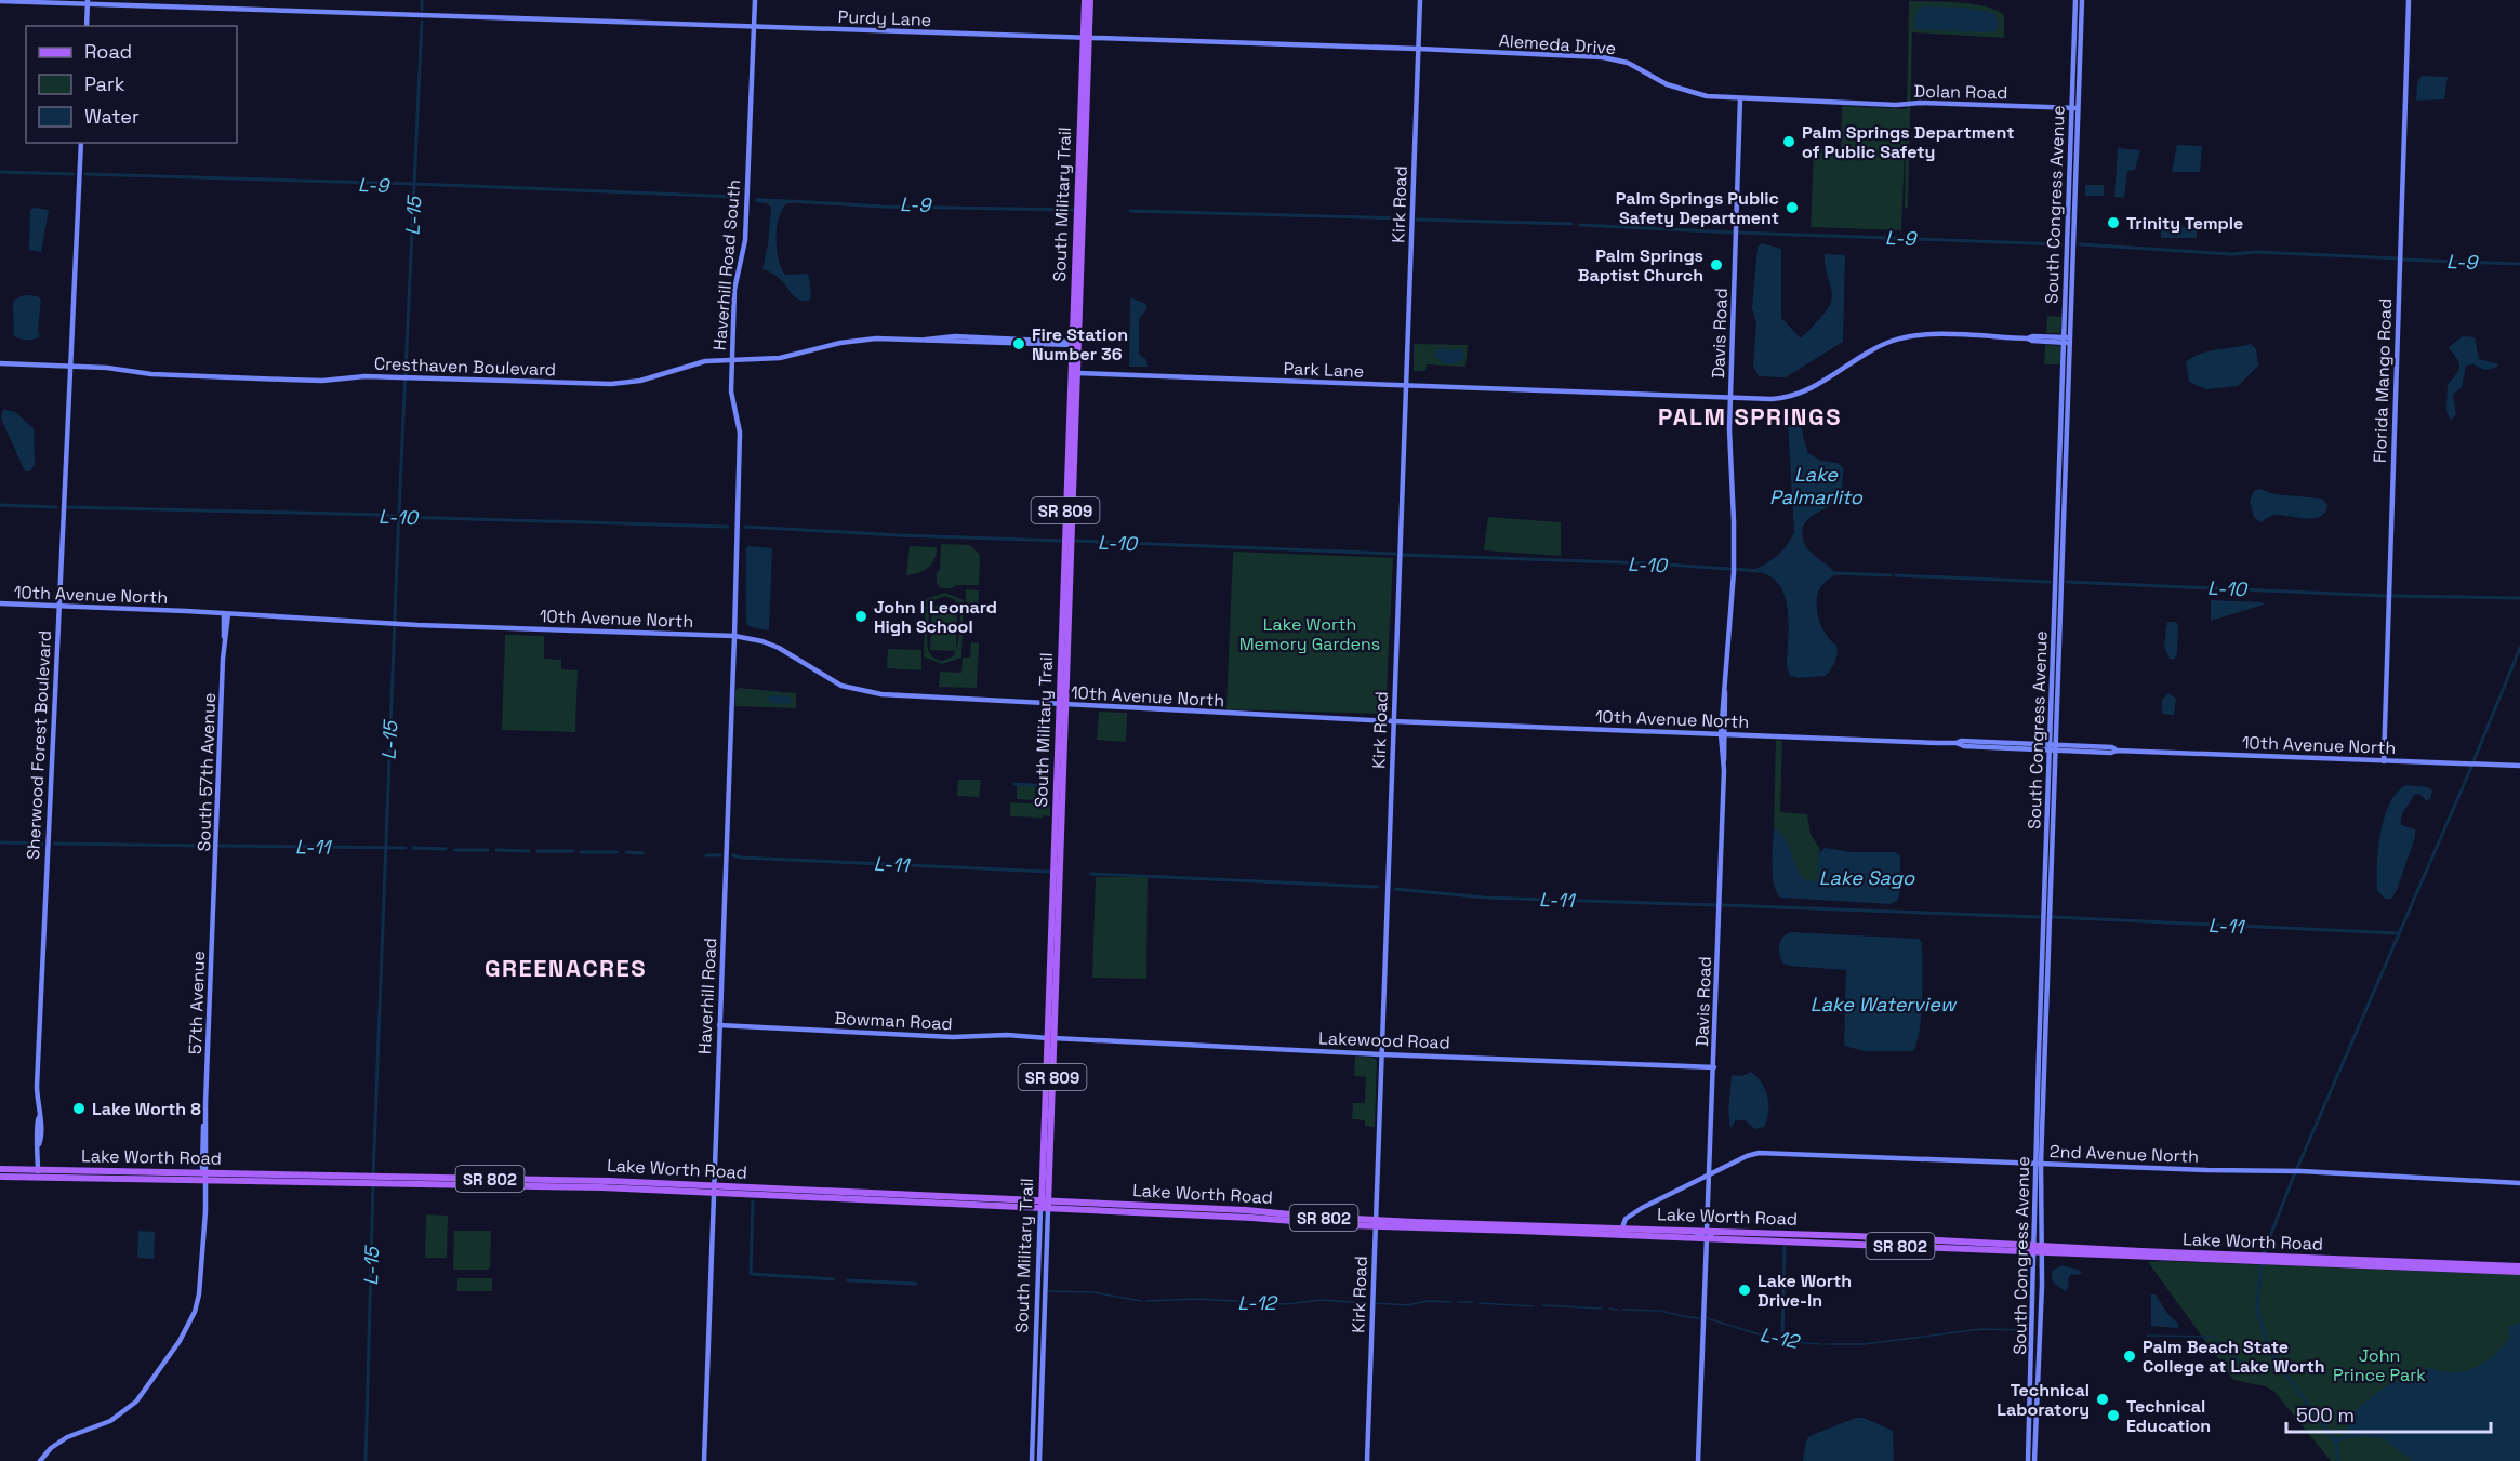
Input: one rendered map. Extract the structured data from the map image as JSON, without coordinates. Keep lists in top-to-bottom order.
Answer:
{
  "streets": {
    "main road": [
      "South Military Trail",
      "SR 809",
      "Lake Worth Road",
      "SR 802"
    ],
    "street": [
      "Purdy Lane",
      "Alemeda Drive",
      "Dolan Road",
      "Kirk Road",
      "South Congress Avenue",
      "Haverhill Road South",
      "Davis Road",
      "Cresthaven Boulevard",
      "Park Lane",
      "Florida Mango Road",
      "10th Avenue North",
      "Sherwood Forest Boulevard",
      "South 57th Avenue",
      "Haverhill Road",
      "57th Avenue",
      "Bowman Road",
      "Lakewood Road",
      "2nd Avenue North"
    ]
  },
  "crossings": [
    ["Purdy Lane", "Alemeda Drive"],
    ["Purdy Lane", "South Military Trail"],
    ["Purdy Lane", "Kirk Road"],
    ["Purdy Lane", "Haverhill Road South"],
    ["Alemeda Drive", "Dolan Road"],
    ["Alemeda Drive", "Kirk Road"],
    ["Alemeda Drive", "Davis Road"],
    ["Dolan Road", "South Congress Avenue"],
    ["South Military Trail", "Cresthaven Boulevard"],
    ["South Military Trail", "Park Lane"],
    ["South Military Trail", "10th Avenue North"],
    ["South Military Trail", "Bowman Road"],
    ["South Military Trail", "Lakewood Road"],
    ["South Military Trail", "Lake Worth Road"],
    ["Kirk Road", "Park Lane"],
    ["Kirk Road", "10th Avenue North"],
    ["Kirk Road", "Lakewood Road"],
    ["Kirk Road", "Lake Worth Road"],
    ["South Congress Avenue", "Park Lane"],
    ["South Congress Avenue", "10th Avenue North"],
    ["South Congress Avenue", "2nd Avenue North"],
    ["South Congress Avenue", "Lake Worth Road"],
    ["Haverhill Road South", "Cresthaven Boulevard"],
    ["Haverhill Road South", "Haverhill Road"],
    ["Davis Road", "Park Lane"],
    ["Davis Road", "10th Avenue North"],
    ["Davis Road", "Lakewood Road"],
    ["Davis Road", "2nd Avenue North"],
    ["Davis Road", "Lake Worth Road"],
    ["Cresthaven Boulevard", "Sherwood Forest Boulevard"],
    ["Florida Mango Road", "10th Avenue North"],
    ["10th Avenue North", "Sherwood Forest Boulevard"],
    ["10th Avenue North", "South 57th Avenue"],
    ["10th Avenue North", "Haverhill Road"],
    ["Sherwood Forest Boulevard", "Lake Worth Road"],
    ["South 57th Avenue", "57th Avenue"],
    ["Haverhill Road", "Bowman Road"],
    ["Haverhill Road", "Lake Worth Road"],
    ["57th Avenue", "Lake Worth Road"],
    ["Bowman Road", "Lakewood Road"],
    ["2nd Avenue North", "Lake Worth Road"]
  ],
  "districts": ["PALM SPRINGS", "GREENACRES"],
  "water": [
    "L-9",
    "L-15",
    "Lake Palmarlito",
    "L-10",
    "L-11",
    "Lake Sago",
    "Lake Waterview",
    "L-12"
  ],
  "parks": ["Lake Worth Memory Gardens", "John Prince Park"],
  "places": [
    "Palm Springs Department of Public Safety",
    "Palm Springs Public Safety Department",
    "Trinity Temple",
    "Palm Springs Baptist Church",
    "Fire Station Number 36",
    "John I Leonard High School",
    "Lake Worth 8",
    "Lake Worth Drive-In",
    "Palm Beach State College at Lake Worth",
    "Technical Laboratory",
    "Technical Education"
  ],
  "legend": ["Road", "Park", "Water"],
  "scale_bar": "500 m"
}
